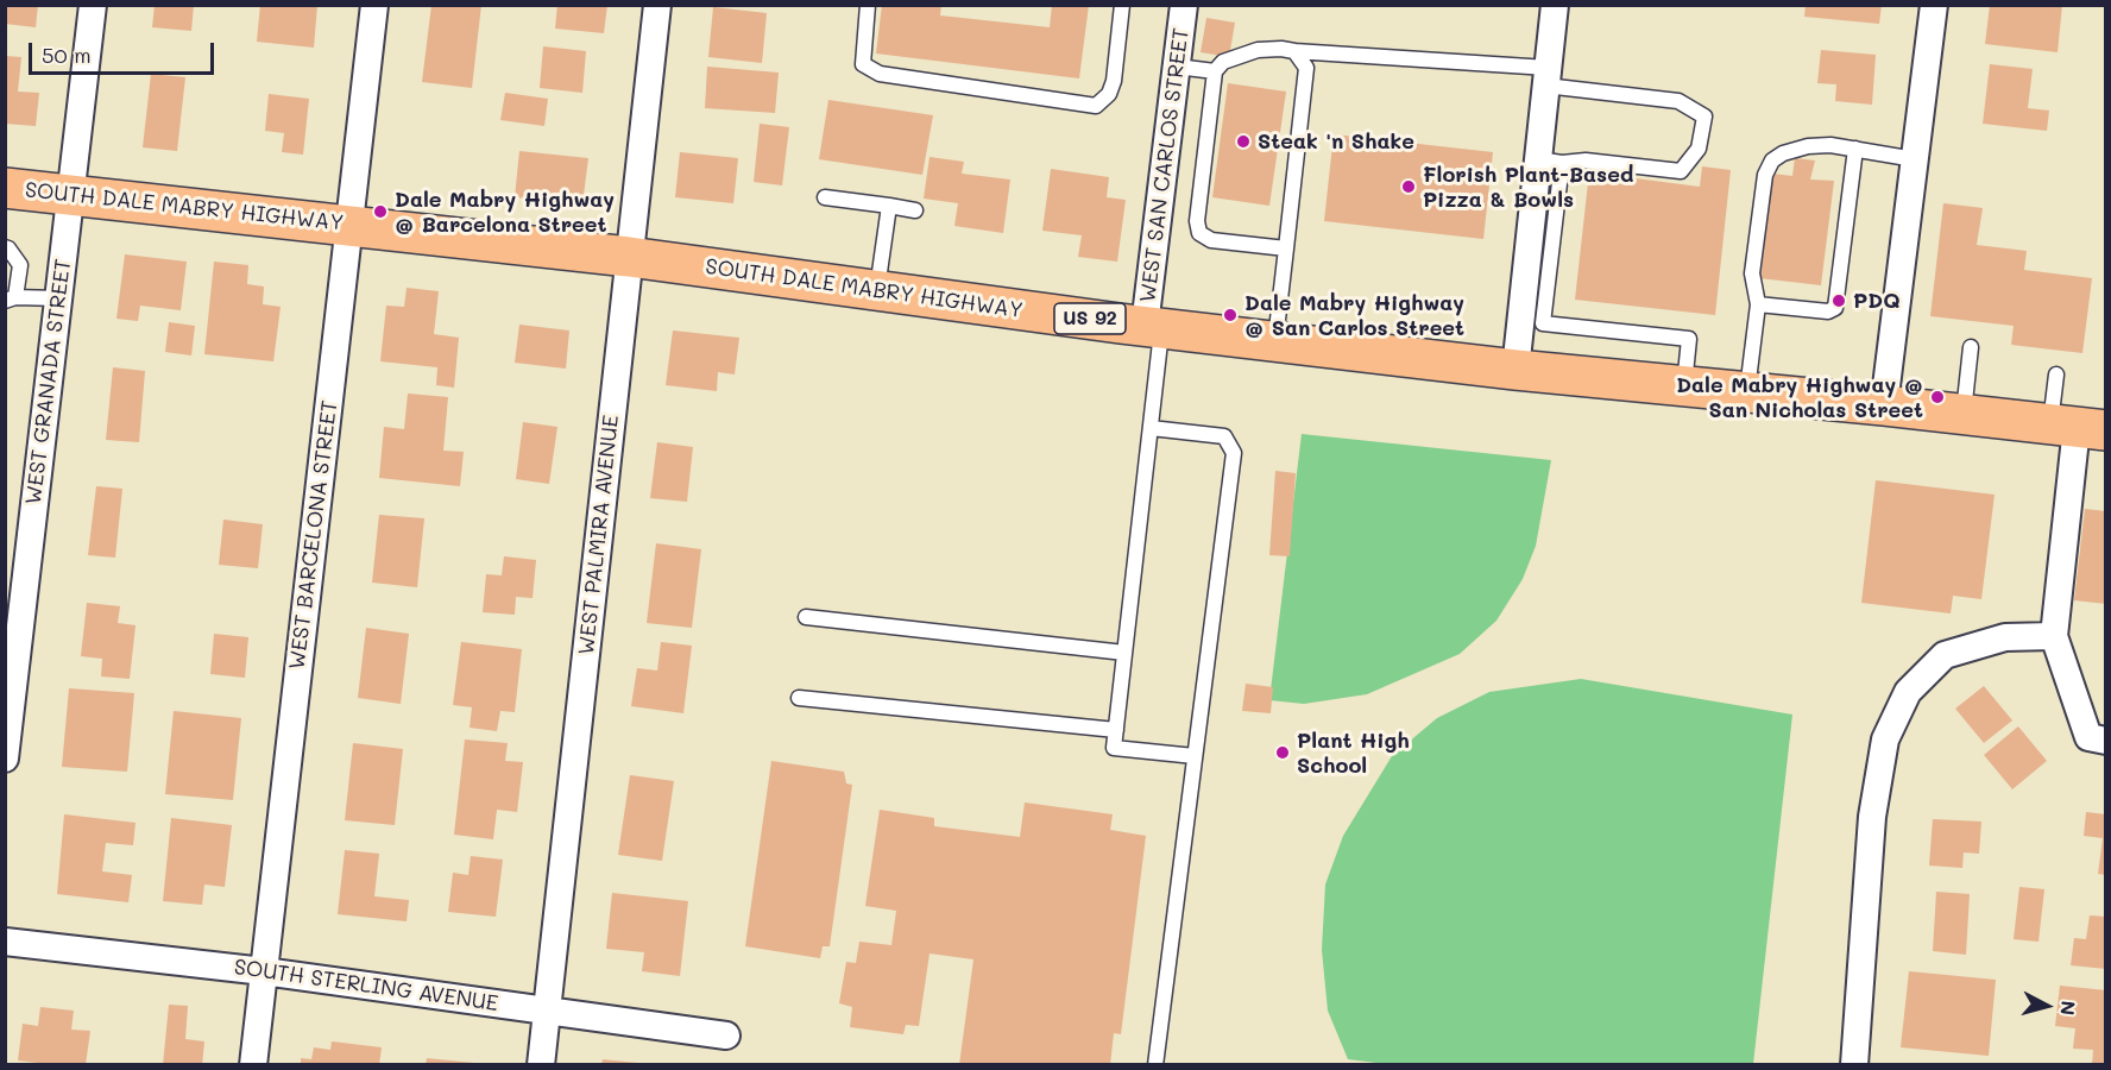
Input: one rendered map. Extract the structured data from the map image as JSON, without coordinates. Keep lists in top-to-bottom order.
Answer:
{
  "streets": {
    "main road": ["SOUTH DALE MABRY HIGHWAY", "US 92"],
    "street": [
      "WEST SAN CARLOS STREET",
      "WEST GRANADA STREET",
      "WEST BARCELONA STREET",
      "WEST PALMIRA AVENUE",
      "SOUTH STERLING AVENUE"
    ]
  },
  "crossings": [
    ["WEST SAN CARLOS STREET", "SOUTH DALE MABRY HIGHWAY"],
    ["SOUTH DALE MABRY HIGHWAY", "WEST GRANADA STREET"],
    ["SOUTH DALE MABRY HIGHWAY", "WEST BARCELONA STREET"],
    ["SOUTH DALE MABRY HIGHWAY", "WEST PALMIRA AVENUE"],
    ["WEST BARCELONA STREET", "SOUTH STERLING AVENUE"],
    ["WEST PALMIRA AVENUE", "SOUTH STERLING AVENUE"]
  ],
  "places": [
    "Steak 'n Shake",
    "Florish Plant-Based Pizza & Bowls",
    "Dale Mabry Highway @ Barcelona Street",
    "PDQ",
    "Dale Mabry Highway @ San Carlos Street",
    "Dale Mabry Highway @ San Nicholas Street",
    "Plant High School"
  ],
  "scale_bar": "50 m",
  "north": "right"
}
